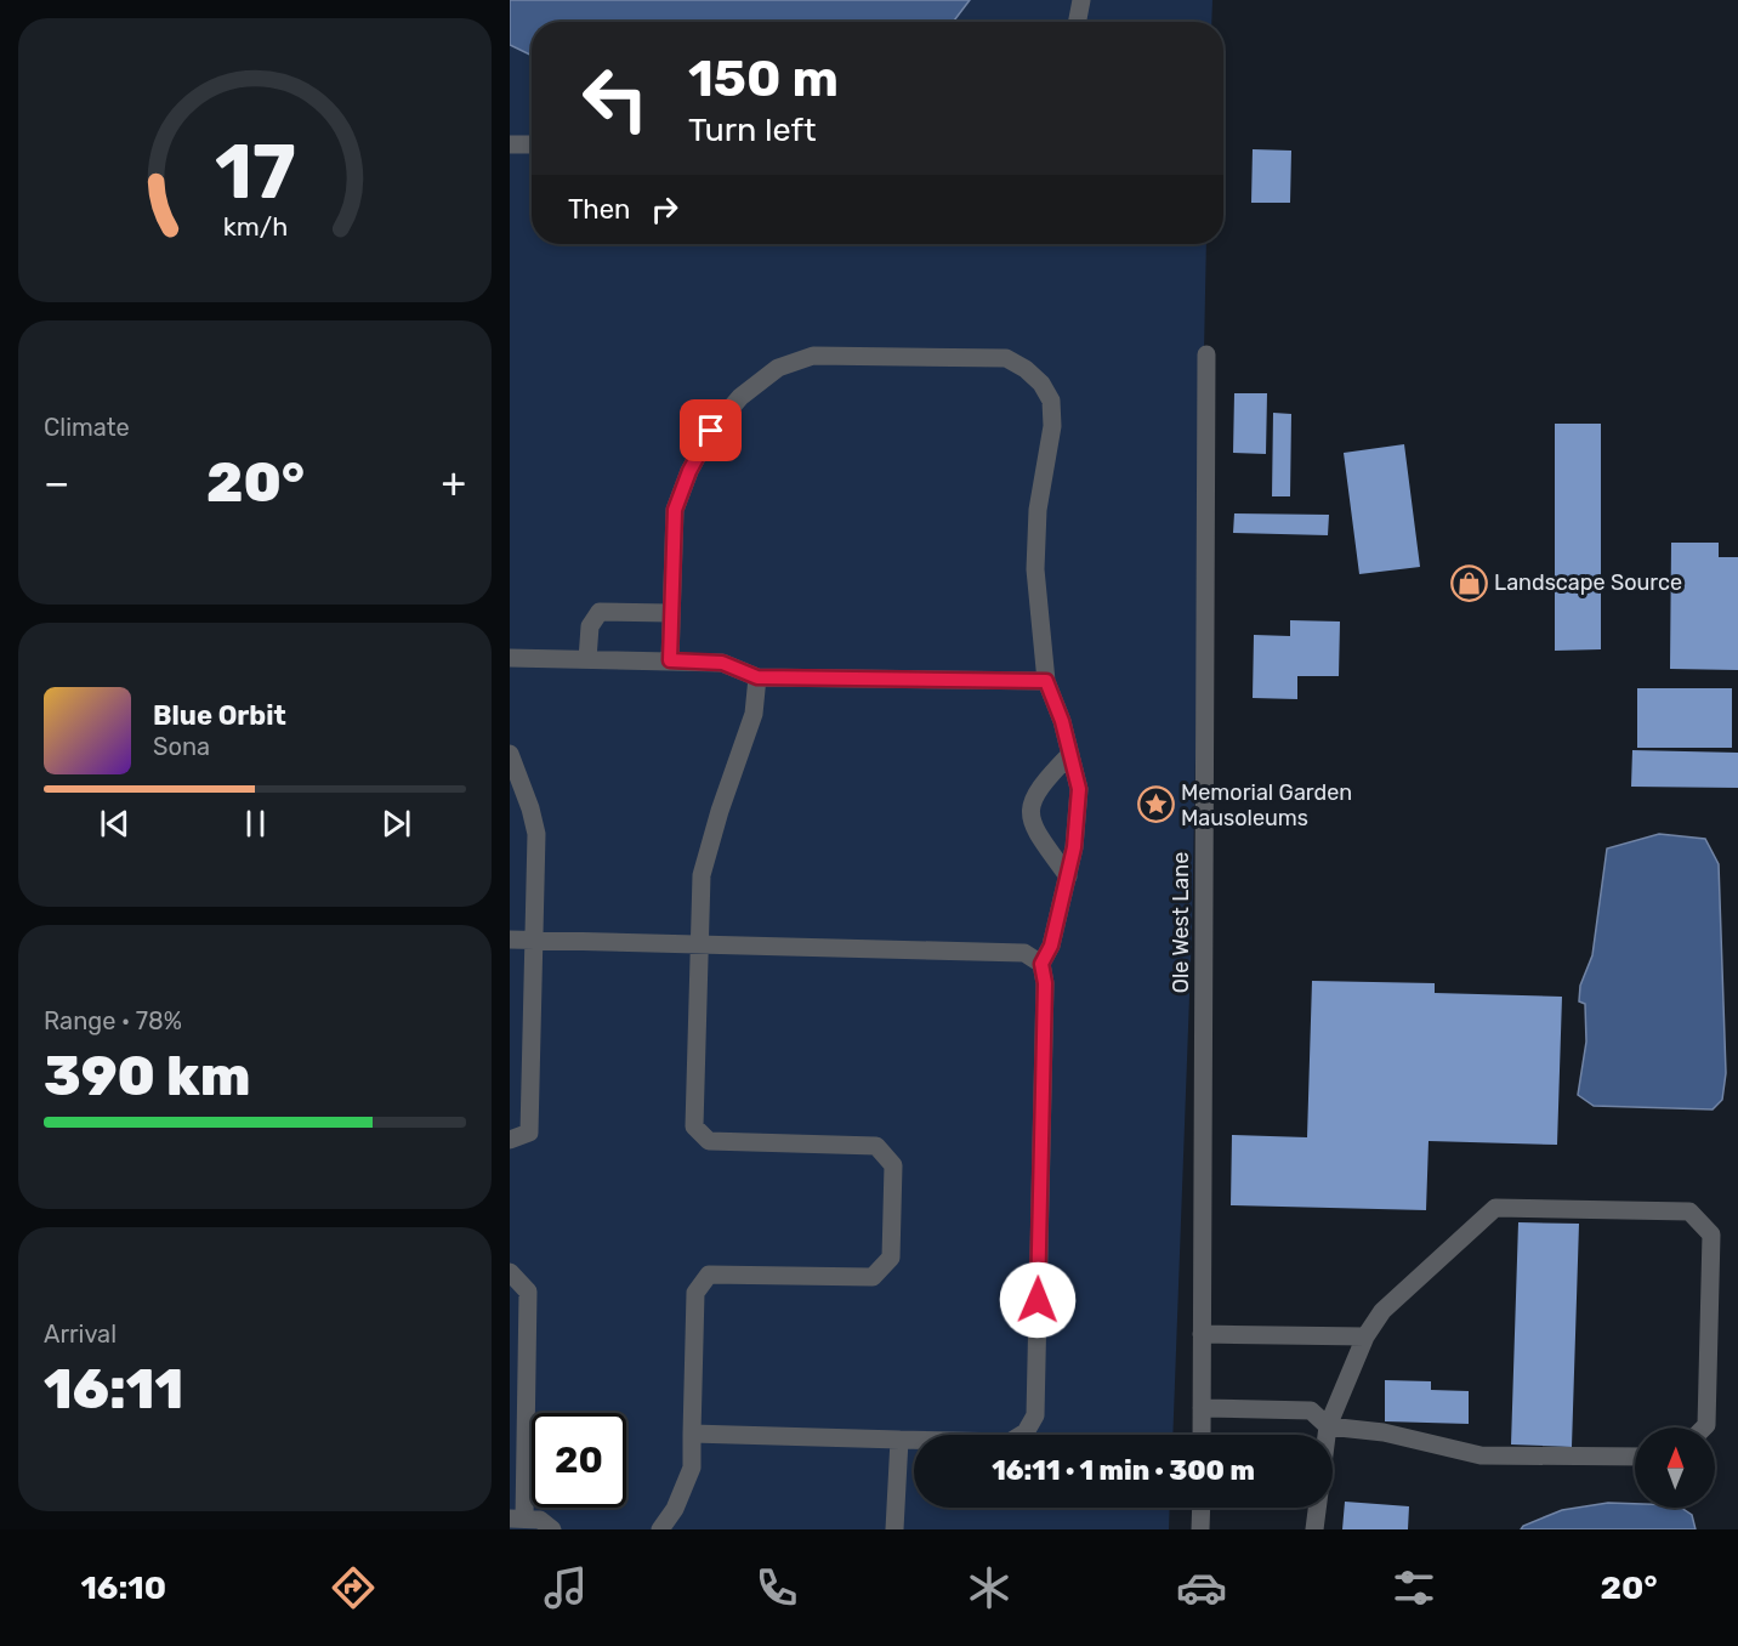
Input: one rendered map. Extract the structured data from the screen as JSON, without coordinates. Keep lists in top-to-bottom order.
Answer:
{
  "streets": {
    "street": ["Ole West Lane"]
  },
  "places": {
    "shop": ["Landscape Source"],
    "place": ["Memorial Garden Mausoleums"]
  },
  "north": "top",
  "page": {
    "turn": ["150 m", "Turn left"],
    "then": "Then",
    "tile": [
      "Climate",
      ["Range · 78%", "390 km"],
      ["Arrival", "16:11"]
    ],
    "heat": ["−", "20°", "+"],
    "song": ["Blue Orbit", "Sona"],
    "limit": "20",
    "trip": "16:11 · 1 min · 300 m",
    "tabs": ["16:10", "20°"],
    "gauge": ["17", "km/h"]
  }
}
